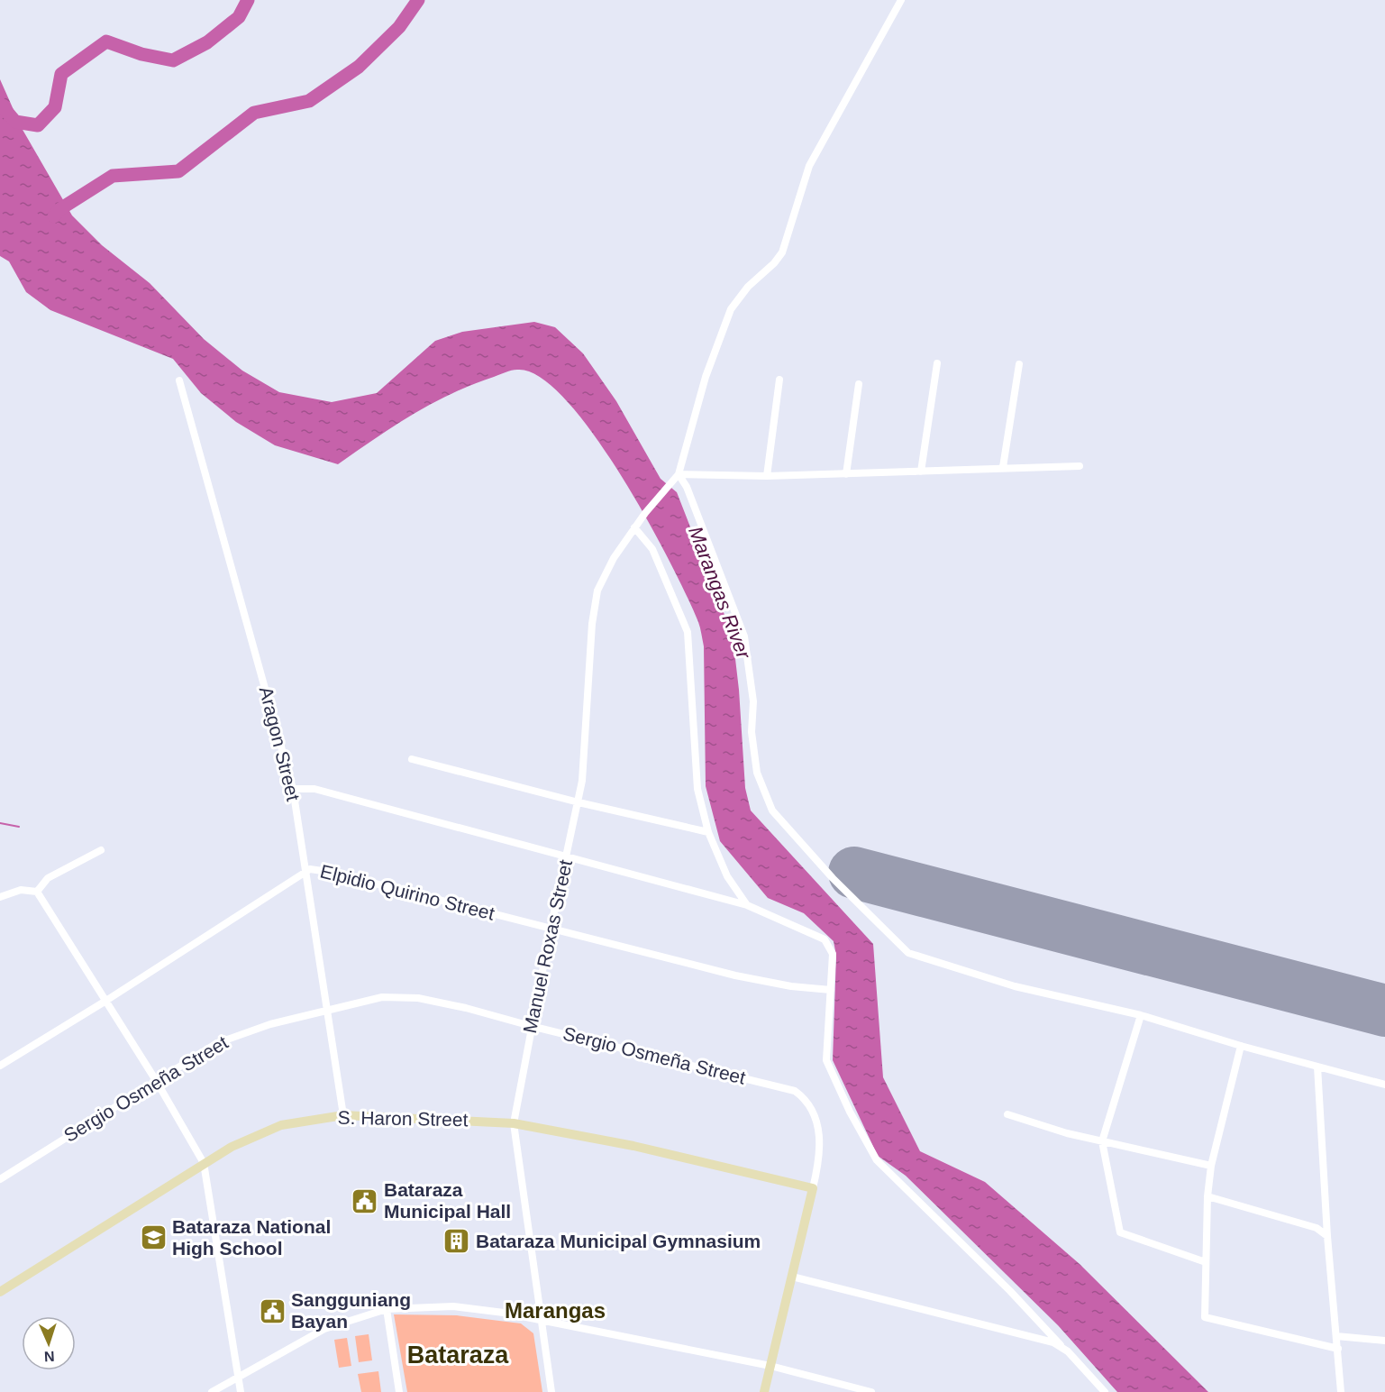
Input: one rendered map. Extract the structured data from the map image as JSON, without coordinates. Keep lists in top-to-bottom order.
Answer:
{
  "streets": {
    "street": [
      "Aragon Street",
      "Elpidio Quirino Street",
      "Manuel Roxas Street",
      "Sergio Osmeña Street",
      "S. Haron Street"
    ]
  },
  "crossings": [
    ["Aragon Street", "Elpidio Quirino Street"],
    ["Aragon Street", "Sergio Osmeña Street"],
    ["Aragon Street", "S. Haron Street"],
    ["Elpidio Quirino Street", "Manuel Roxas Street"],
    ["Manuel Roxas Street", "Sergio Osmeña Street"],
    ["Manuel Roxas Street", "S. Haron Street"],
    ["Sergio Osmeña Street", "S. Haron Street"]
  ],
  "districts": ["Marangas", "Bataraza"],
  "water": ["Marangas River"],
  "places": {
    "public building": ["Bataraza Municipal Hall", "Sangguniang Bayan"],
    "school or university": ["Bataraza National High School"],
    "building": ["Bataraza Municipal Gymnasium"]
  },
  "north": "bottom"
}
